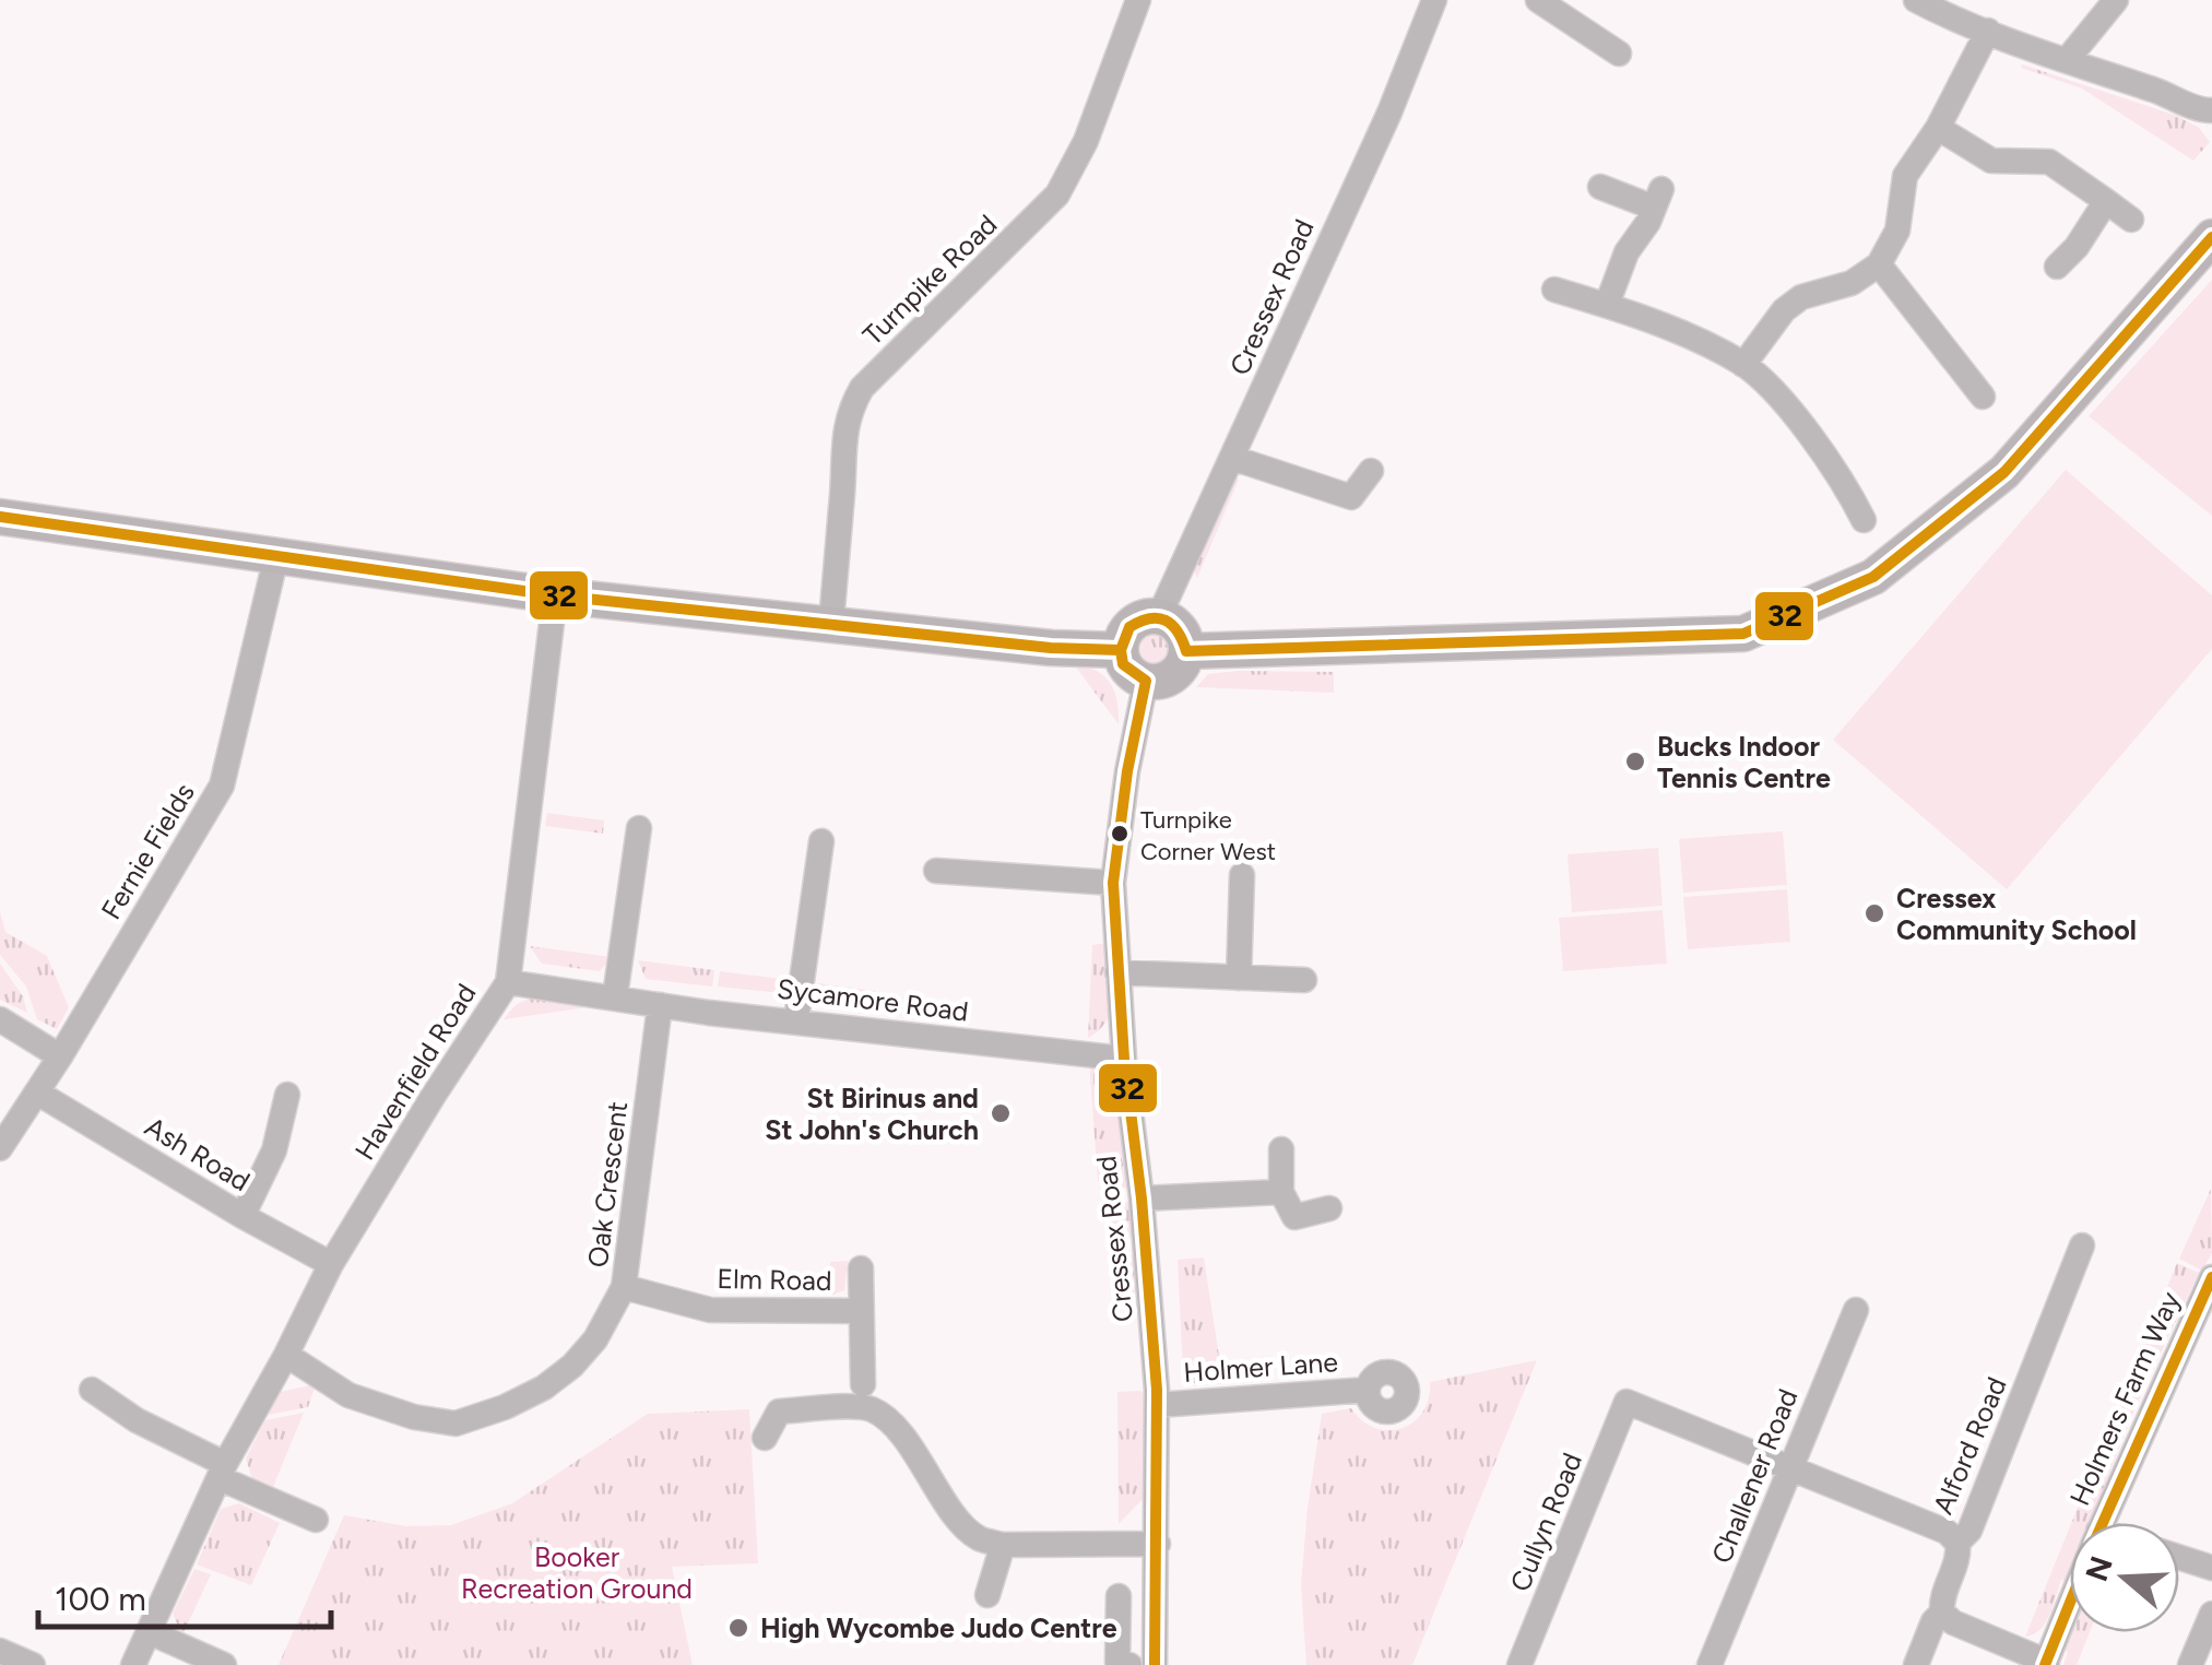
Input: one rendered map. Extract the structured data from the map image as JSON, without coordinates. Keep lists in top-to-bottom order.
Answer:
{
  "streets": {
    "street": [
      "Turnpike Road",
      "Cressex Road",
      "Fernie Fields",
      "Sycamore Road",
      "Havenfield Road",
      "Ash Road",
      "Oak Crescent",
      "Elm Road",
      "Holmer Lane",
      "Holmers Farm Way",
      "Alford Road",
      "Challener Road",
      "Cullyn Road"
    ]
  },
  "crossings": [
    ["Cressex Road", "Sycamore Road"],
    ["Cressex Road", "Holmer Lane"],
    ["Fernie Fields", "Ash Road"],
    ["Sycamore Road", "Havenfield Road"],
    ["Sycamore Road", "Oak Crescent"],
    ["Havenfield Road", "Ash Road"],
    ["Havenfield Road", "Oak Crescent"],
    ["Oak Crescent", "Elm Road"],
    ["Challener Road", "Cullyn Road"]
  ],
  "parks": ["Booker Recreation Ground"],
  "places": [
    "Bucks Indoor Tennis Centre",
    "Turnpike Corner West",
    "Cressex Community School",
    "St Birinus and St John's Church",
    "High Wycombe Judo Centre"
  ],
  "lines": ["transit line 32"],
  "scale_bar": "100 m",
  "north": "left"
}
